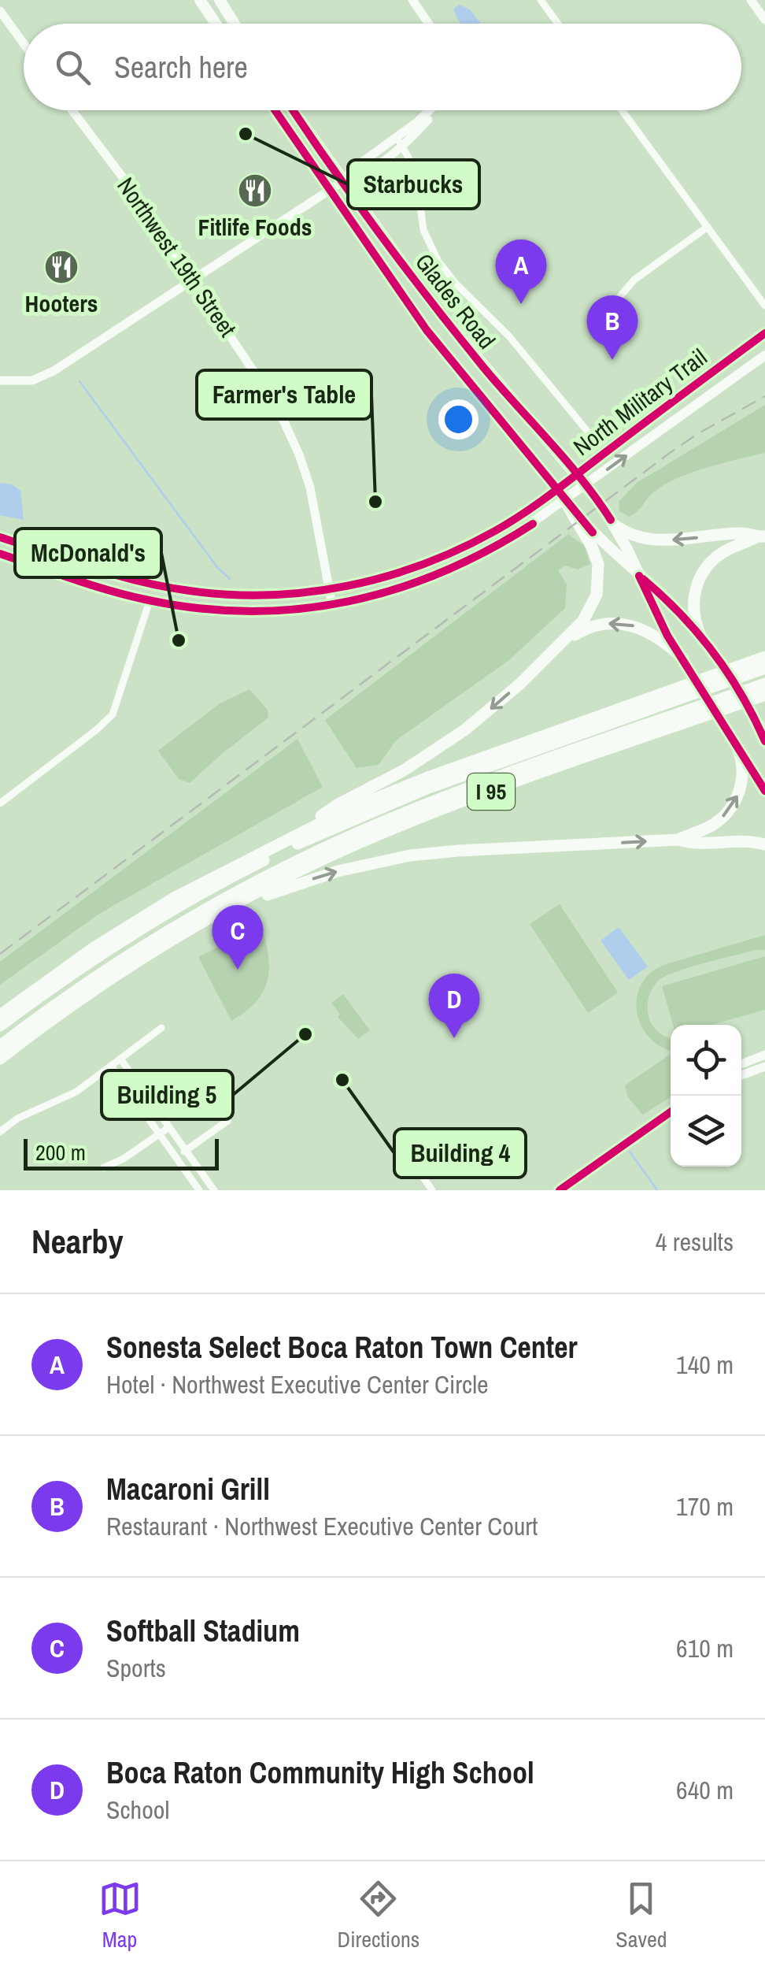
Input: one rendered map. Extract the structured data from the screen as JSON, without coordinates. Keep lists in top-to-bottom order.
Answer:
{
  "streets": {
    "highway": ["I 95"],
    "main road": ["Glades Road", "North Military Trail"],
    "street": ["Northwest 19th Street"]
  },
  "crossings": [
    ["Northwest 19th Street", "North Military Trail"]
  ],
  "places": {
    "other": [
      "Starbucks",
      "Farmer's Table",
      "McDonald's",
      "Building 5",
      "Building 4"
    ],
    "restaurant": ["Fitlife Foods", "Hooters"]
  },
  "scale_bar": "200 m",
  "page": {
    "search": "Search here",
    "pins": [
      "A",
      "B",
      "C",
      "D"
    ],
    "scale": "200 m",
    "heading": ["Nearby", "4 results"],
    "list": [
      {
        "mark": "A",
        "name": "Sonesta Select Boca Raton Town Center",
        "note": "Hotel · Northwest Executive Center Circle",
        "value": "140 m"
      },
      {
        "mark": "B",
        "name": "Macaroni Grill",
        "note": "Restaurant · Northwest Executive Center Court",
        "value": "170 m"
      },
      {
        "mark": "C",
        "name": "Softball Stadium",
        "note": "Sports",
        "value": "610 m"
      },
      {
        "mark": "D",
        "name": "Boca Raton Community High School",
        "note": "School",
        "value": "640 m"
      }
    ],
    "nav": ["Map", "Directions", "Saved"]
  }
}
